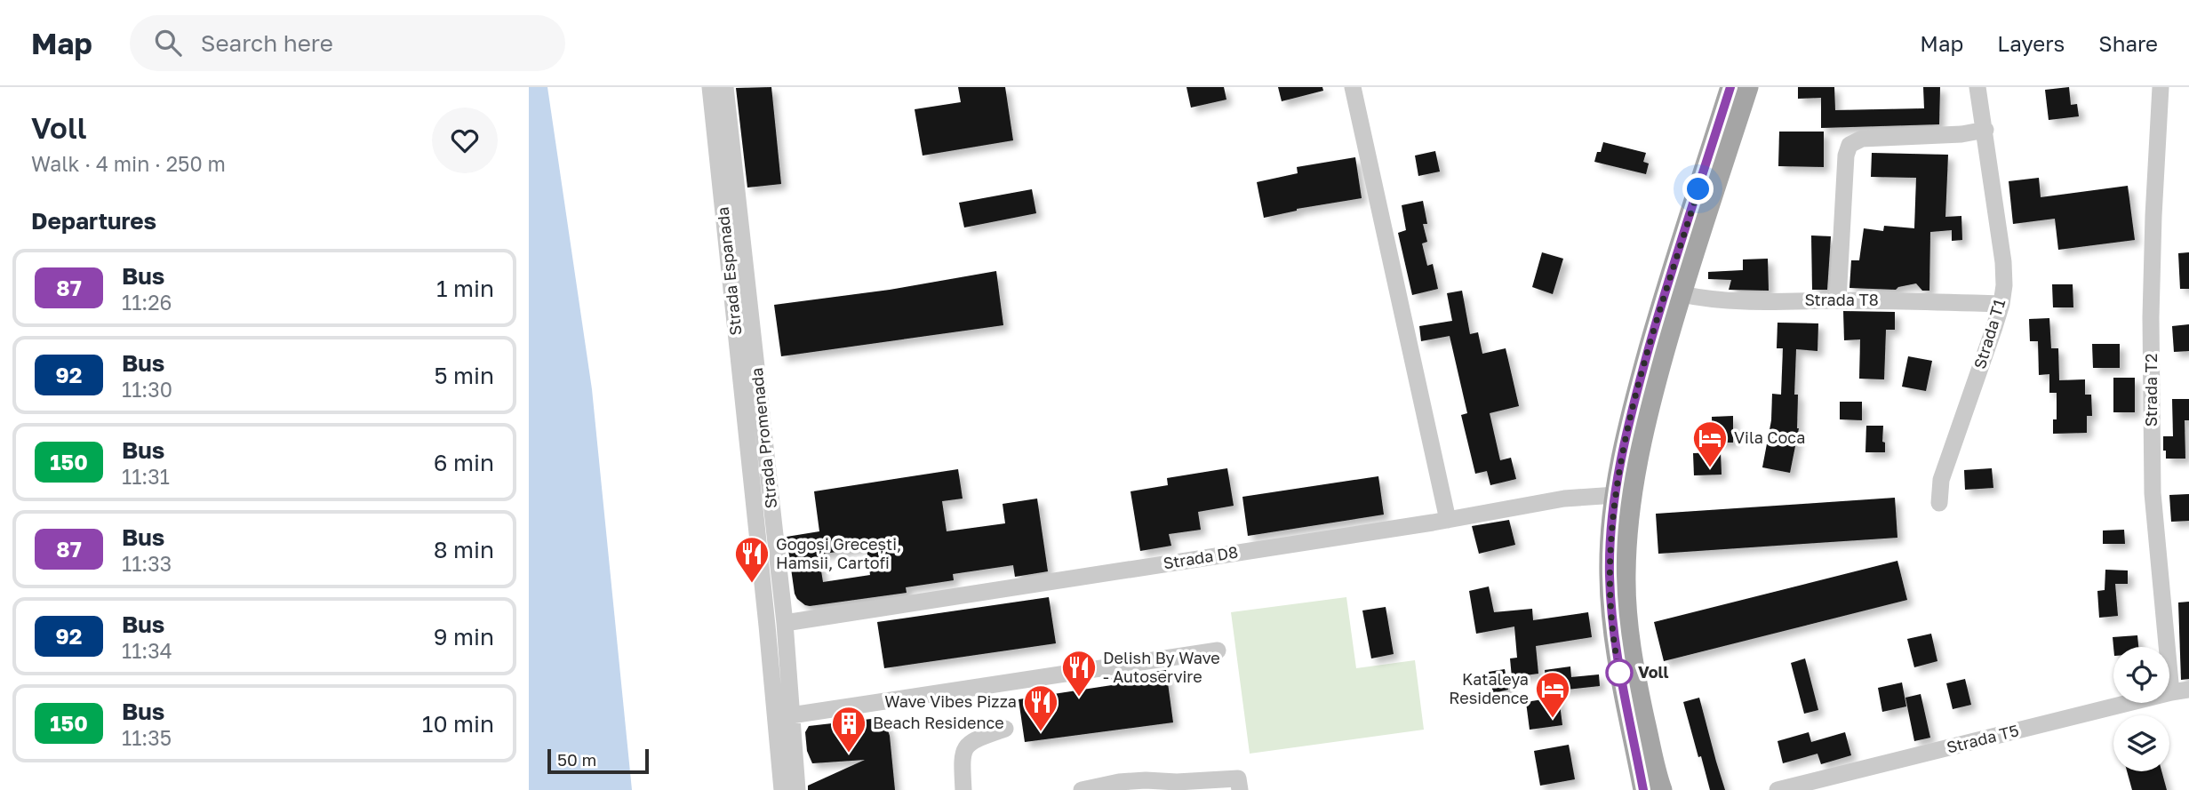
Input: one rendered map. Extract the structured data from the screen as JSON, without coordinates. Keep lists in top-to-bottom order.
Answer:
{
  "streets": {
    "street": [
      "Strada Espanada",
      "Strada T8",
      "Strada T1",
      "Strada T2",
      "Strada Promenada",
      "Strada D8",
      "Strada T5"
    ]
  },
  "crossings": [
    ["Strada T8", "Strada T1"],
    ["Strada T2", "Strada T5"],
    ["Strada Promenada", "Strada D8"]
  ],
  "places": {
    "hotel": ["Vila Coca", "Kataleya Residence"],
    "restaurant": ["Gogoși Grecești, Hamsii, Cartofi", "Delish By Wave - Autoservire", "Wave Vibes Pizza"],
    "other": ["Voll"],
    "building": ["Beach Residence"]
  },
  "lines": ["bus line 87"],
  "scale_bar": "50 m",
  "page": {
    "header": "Map",
    "search": "Search here",
    "nav": ["Map", "Layers", "Share"],
    "heading": [
      ["Voll", "Walk · 4 min · 250 m"],
      "Departures"
    ],
    "list": [
      {
        "mark": "87",
        "name": "Bus",
        "note": "11:26",
        "value": "1 min"
      },
      {
        "mark": "92",
        "name": "Bus",
        "note": "11:30",
        "value": "5 min"
      },
      {
        "mark": "150",
        "name": "Bus",
        "note": "11:31",
        "value": "6 min"
      },
      {
        "mark": "87",
        "name": "Bus",
        "note": "11:33",
        "value": "8 min"
      },
      {
        "mark": "92",
        "name": "Bus",
        "note": "11:34",
        "value": "9 min"
      },
      {
        "mark": "150",
        "name": "Bus",
        "note": "11:35",
        "value": "10 min"
      }
    ],
    "scale": "50 m"
  }
}
